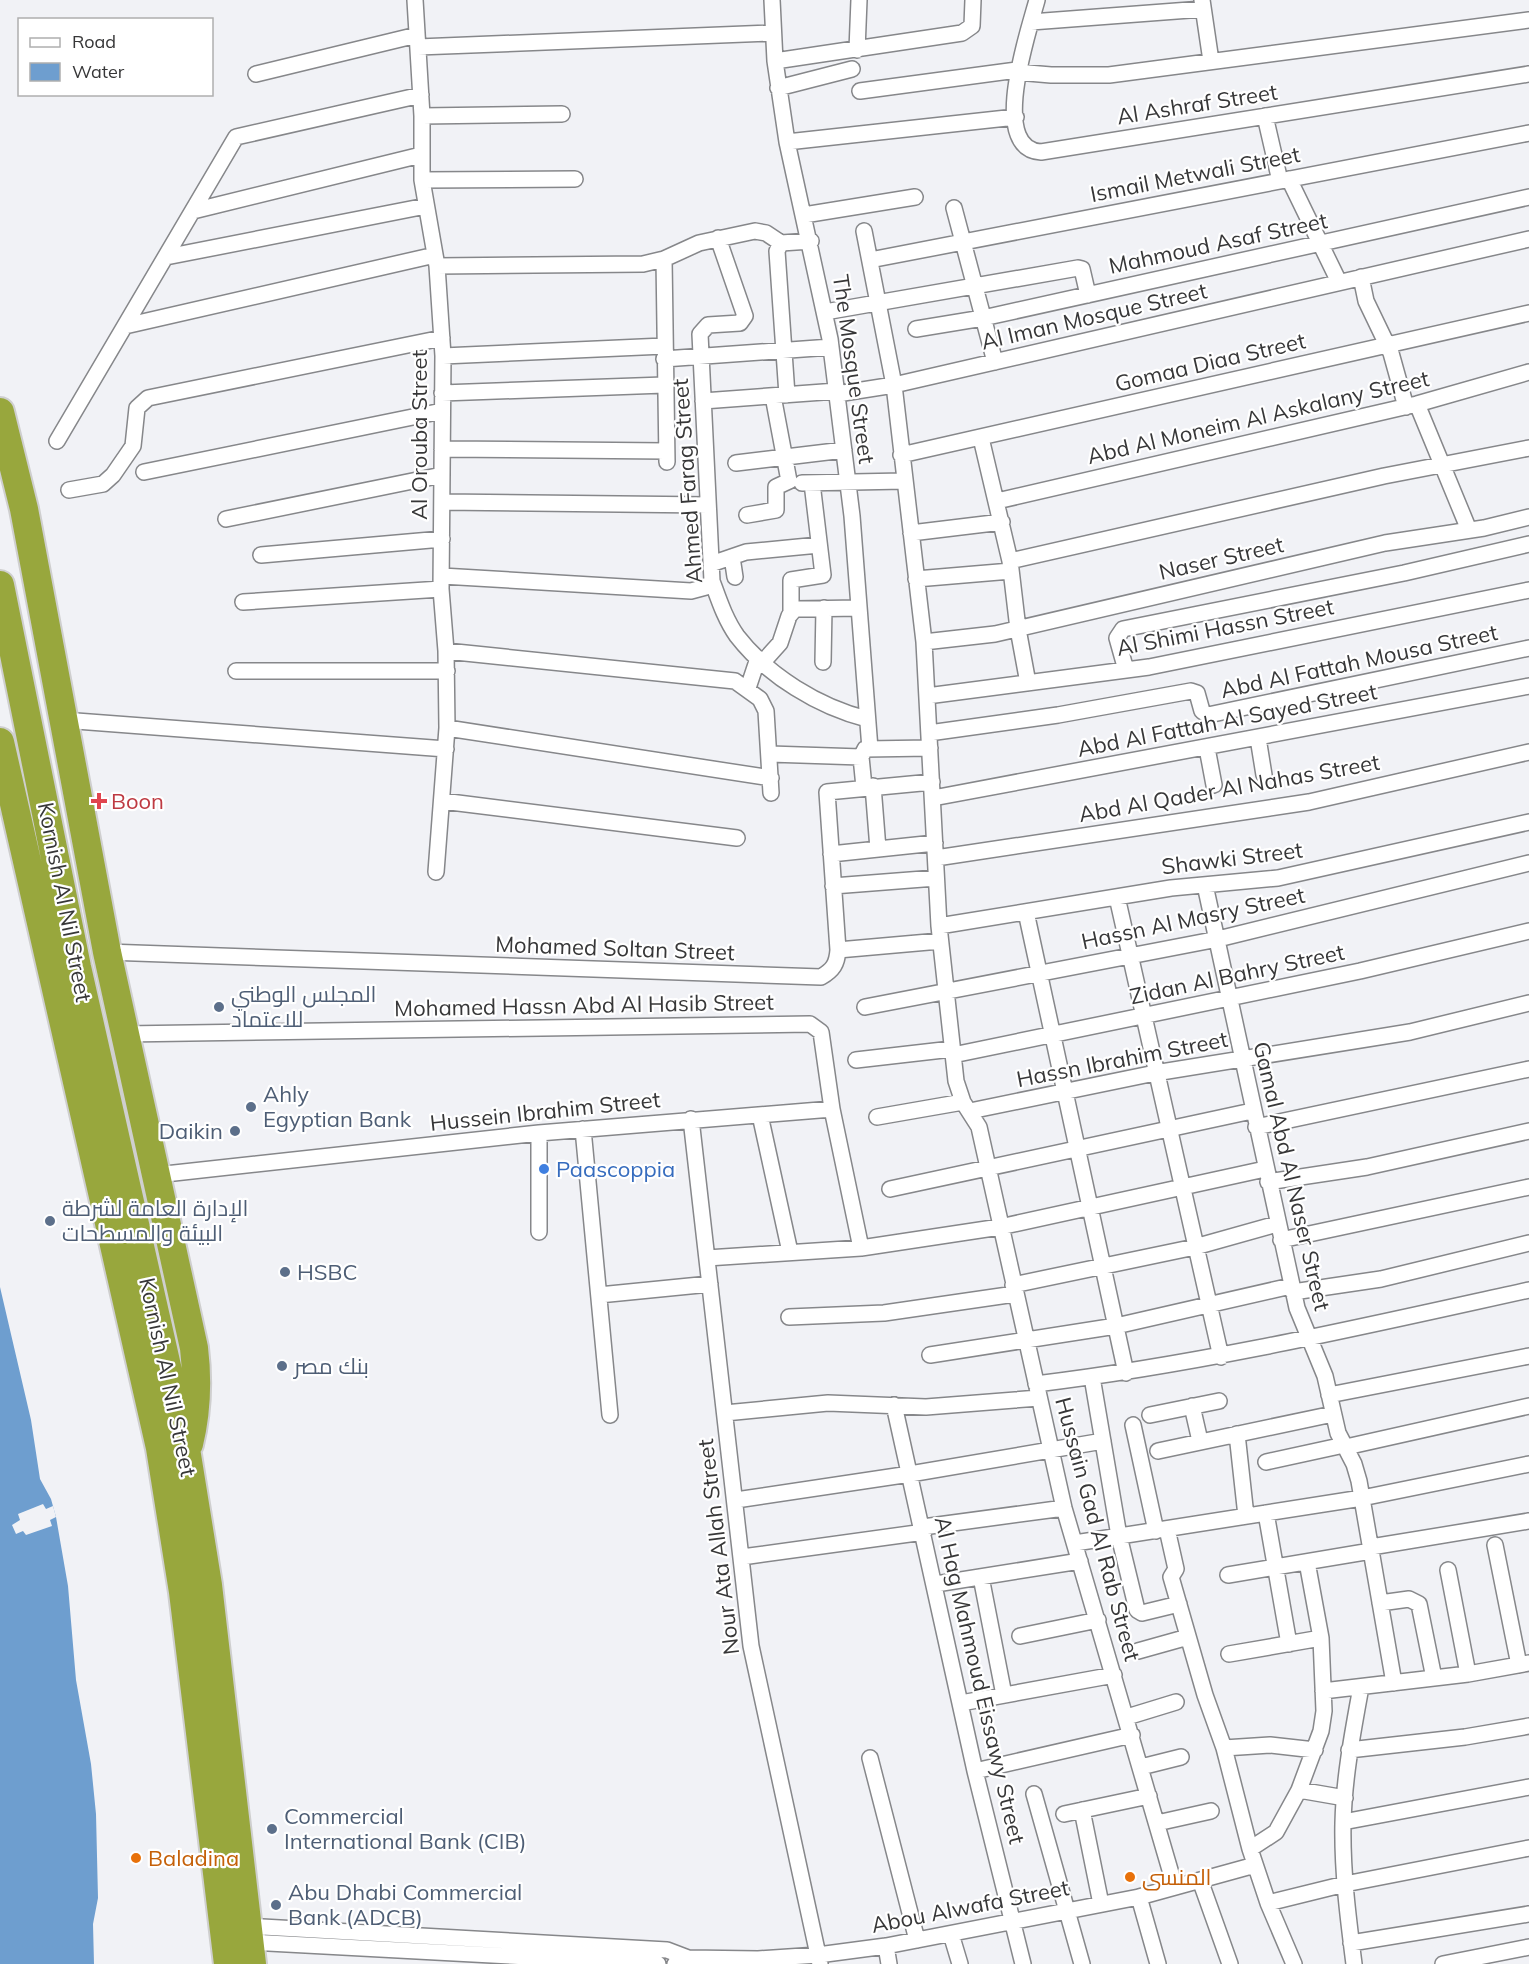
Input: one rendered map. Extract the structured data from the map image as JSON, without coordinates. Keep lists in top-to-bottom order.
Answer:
{
  "streets": {
    "highway": ["Kornish Al Nil Street"],
    "street": [
      "Al Ashraf Street",
      "Ismail Metwali Street",
      "Mahmoud Asaf Street",
      "Al Iman Mosque Street",
      "Gomaa Diaa Street",
      "The Mosque Street",
      "Abd Al Moneim Al Askalany Street",
      "Al Orouba Street",
      "Ahmed Farag Street",
      "Naser Street",
      "Al Shimi Hassn Street",
      "Abd Al Fattah Mousa Street",
      "Abd Al Fattah Al Sayed Street",
      "Abd Al Qader Al Nahas Street",
      "Shawki Street",
      "Hassn Al Masry Street",
      "Mohamed Soltan Street",
      "Zidan Al Bahry Street",
      "Mohamed Hassn Abd Al Hasib Street",
      "Hassn Ibrahim Street",
      "Hussein Ibrahim Street",
      "Gamal Abd Al Naser Street",
      "Hussain Gad Al Rab Street",
      "Nour Ata Allah Street",
      "Al Hag Mahmoud Eissawy Street",
      "Abou Alwafa Street"
    ]
  },
  "crossings": [
    ["Ismail Metwali Street", "Hussain Gad Al Rab Street"],
    ["Al Iman Mosque Street", "The Mosque Street"],
    ["Al Iman Mosque Street", "Ahmed Farag Street"],
    ["Al Iman Mosque Street", "Hussain Gad Al Rab Street"],
    ["Gomaa Diaa Street", "Hussain Gad Al Rab Street"],
    ["The Mosque Street", "Ahmed Farag Street"],
    ["Naser Street", "Hussain Gad Al Rab Street"],
    ["Al Shimi Hassn Street", "Hussain Gad Al Rab Street"],
    ["Abd Al Fattah Mousa Street", "Hussain Gad Al Rab Street"],
    ["Abd Al Fattah Al Sayed Street", "Hussain Gad Al Rab Street"],
    ["Abd Al Qader Al Nahas Street", "Hussain Gad Al Rab Street"],
    ["Shawki Street", "Mohamed Soltan Street"],
    ["Shawki Street", "Gamal Abd Al Naser Street"],
    ["Shawki Street", "Hussain Gad Al Rab Street"],
    ["Kornish Al Nil Street", "Abou Alwafa Street"],
    ["Hassn Al Masry Street", "Gamal Abd Al Naser Street"],
    ["Hassn Al Masry Street", "Hussain Gad Al Rab Street"],
    ["Zidan Al Bahry Street", "Gamal Abd Al Naser Street"],
    ["Zidan Al Bahry Street", "Hussain Gad Al Rab Street"],
    ["Mohamed Hassn Abd Al Hasib Street", "Hussein Ibrahim Street"],
    ["Hassn Ibrahim Street", "Gamal Abd Al Naser Street"],
    ["Hassn Ibrahim Street", "Hussain Gad Al Rab Street"],
    ["Hussein Ibrahim Street", "Nour Ata Allah Street"],
    ["Hussain Gad Al Rab Street", "Abou Alwafa Street"],
    ["Nour Ata Allah Street", "Abou Alwafa Street"],
    ["Al Hag Mahmoud Eissawy Street", "Abou Alwafa Street"]
  ],
  "places": {
    "health": ["Boon"],
    "other": [
      "المجلس الوطني للاعتماد",
      "Ahly Egyptian Bank",
      "Daikin",
      "Paascoppia",
      "الإدارة العامة لشرطة البيئة والمسطحات",
      "HSBC",
      "بنك مصر",
      "Commercial International Bank (CIB)",
      "Baladina",
      "المنسى",
      "Abu Dhabi Commercial Bank (ADCB)"
    ]
  },
  "legend": ["Road", "Water"]
}
